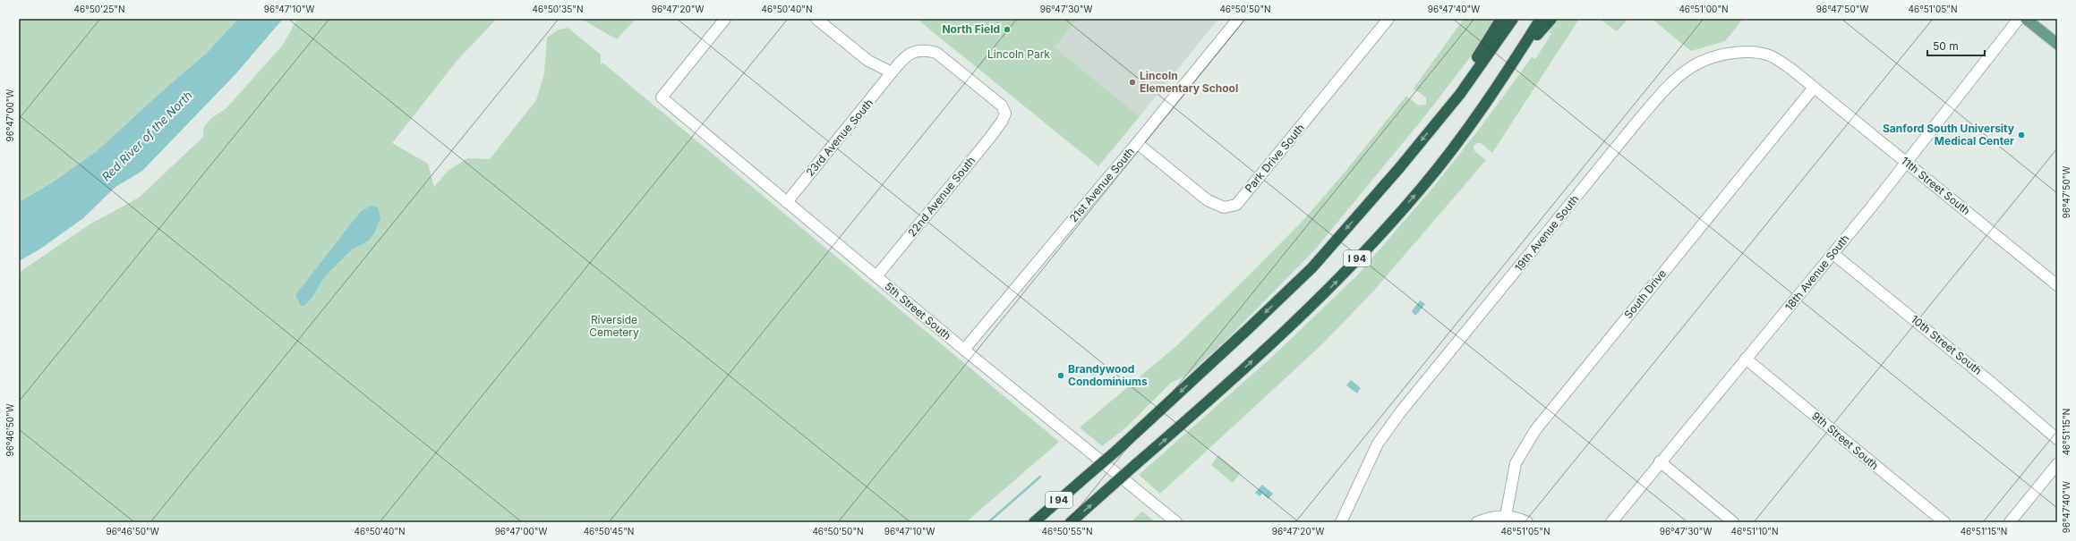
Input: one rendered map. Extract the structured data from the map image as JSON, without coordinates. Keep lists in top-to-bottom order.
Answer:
{
  "streets": {
    "highway": ["I 94"],
    "street": [
      "23rd Avenue South",
      "Park Drive South",
      "21st Avenue South",
      "11th Street South",
      "22nd Avenue South",
      "19th Avenue South",
      "18th Avenue South",
      "South Drive",
      "5th Street South",
      "10th Street South",
      "9th Street South"
    ]
  },
  "crossings": [
    ["23rd Avenue South", "22nd Avenue South"],
    ["23rd Avenue South", "5th Street South"],
    ["Park Drive South", "21st Avenue South"],
    ["21st Avenue South", "5th Street South"],
    ["11th Street South", "19th Avenue South"],
    ["11th Street South", "18th Avenue South"],
    ["11th Street South", "South Drive"],
    ["22nd Avenue South", "5th Street South"],
    ["19th Avenue South", "South Drive"],
    ["18th Avenue South", "10th Street South"],
    ["18th Avenue South", "9th Street South"]
  ],
  "water": ["Red River of the North"],
  "parks": ["Lincoln Park", "Riverside Cemetery"],
  "places": [
    "North Field",
    "Lincoln Elementary School",
    "Sanford South University Medical Center",
    "Brandywood Condominiums"
  ],
  "scale_bar": "50 m",
  "coordinates": [
    "46°50'25\"N",
    "96°47'10\"W",
    "46°50'35\"N",
    "96°47'20\"W",
    "46°50'40\"N",
    "96°47'30\"W",
    "46°50'50\"N",
    "96°47'40\"W",
    "46°51'00\"N",
    "96°47'50\"W",
    "46°51'05\"N",
    "96°47'00\"W",
    "96°46'50\"W",
    "46°51'15\"N",
    "46°50'45\"N",
    "46°50'55\"N",
    "46°51'10\"N"
  ]
}
